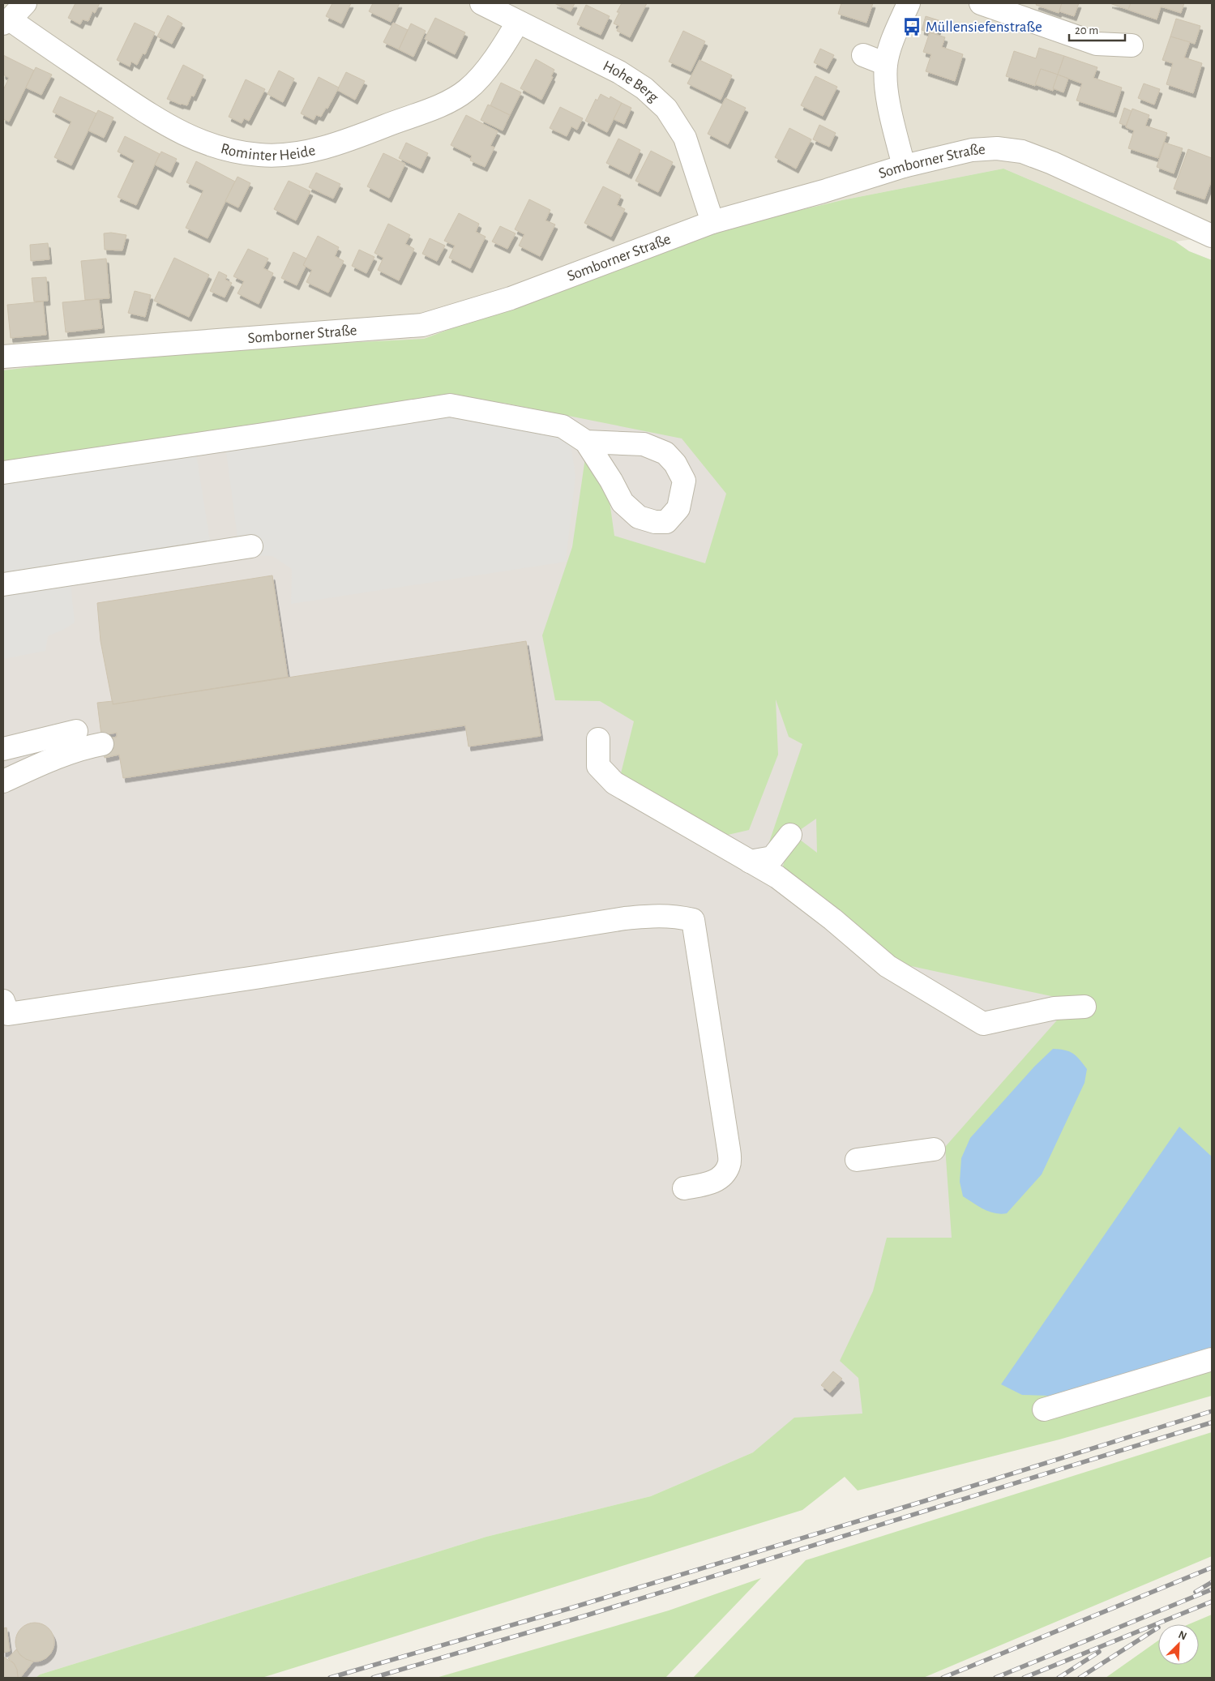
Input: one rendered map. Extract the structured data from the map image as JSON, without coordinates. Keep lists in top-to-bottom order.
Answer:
{
  "streets": {
    "street": ["Hohe Berg", "Rominter Heide", "Somborner Straße"]
  },
  "crossings": [
    ["Hohe Berg", "Rominter Heide"],
    ["Hohe Berg", "Somborner Straße"]
  ],
  "places": {
    "bus stop": ["Müllensiefenstraße"]
  },
  "scale_bar": "20 m",
  "north": "top right"
}
